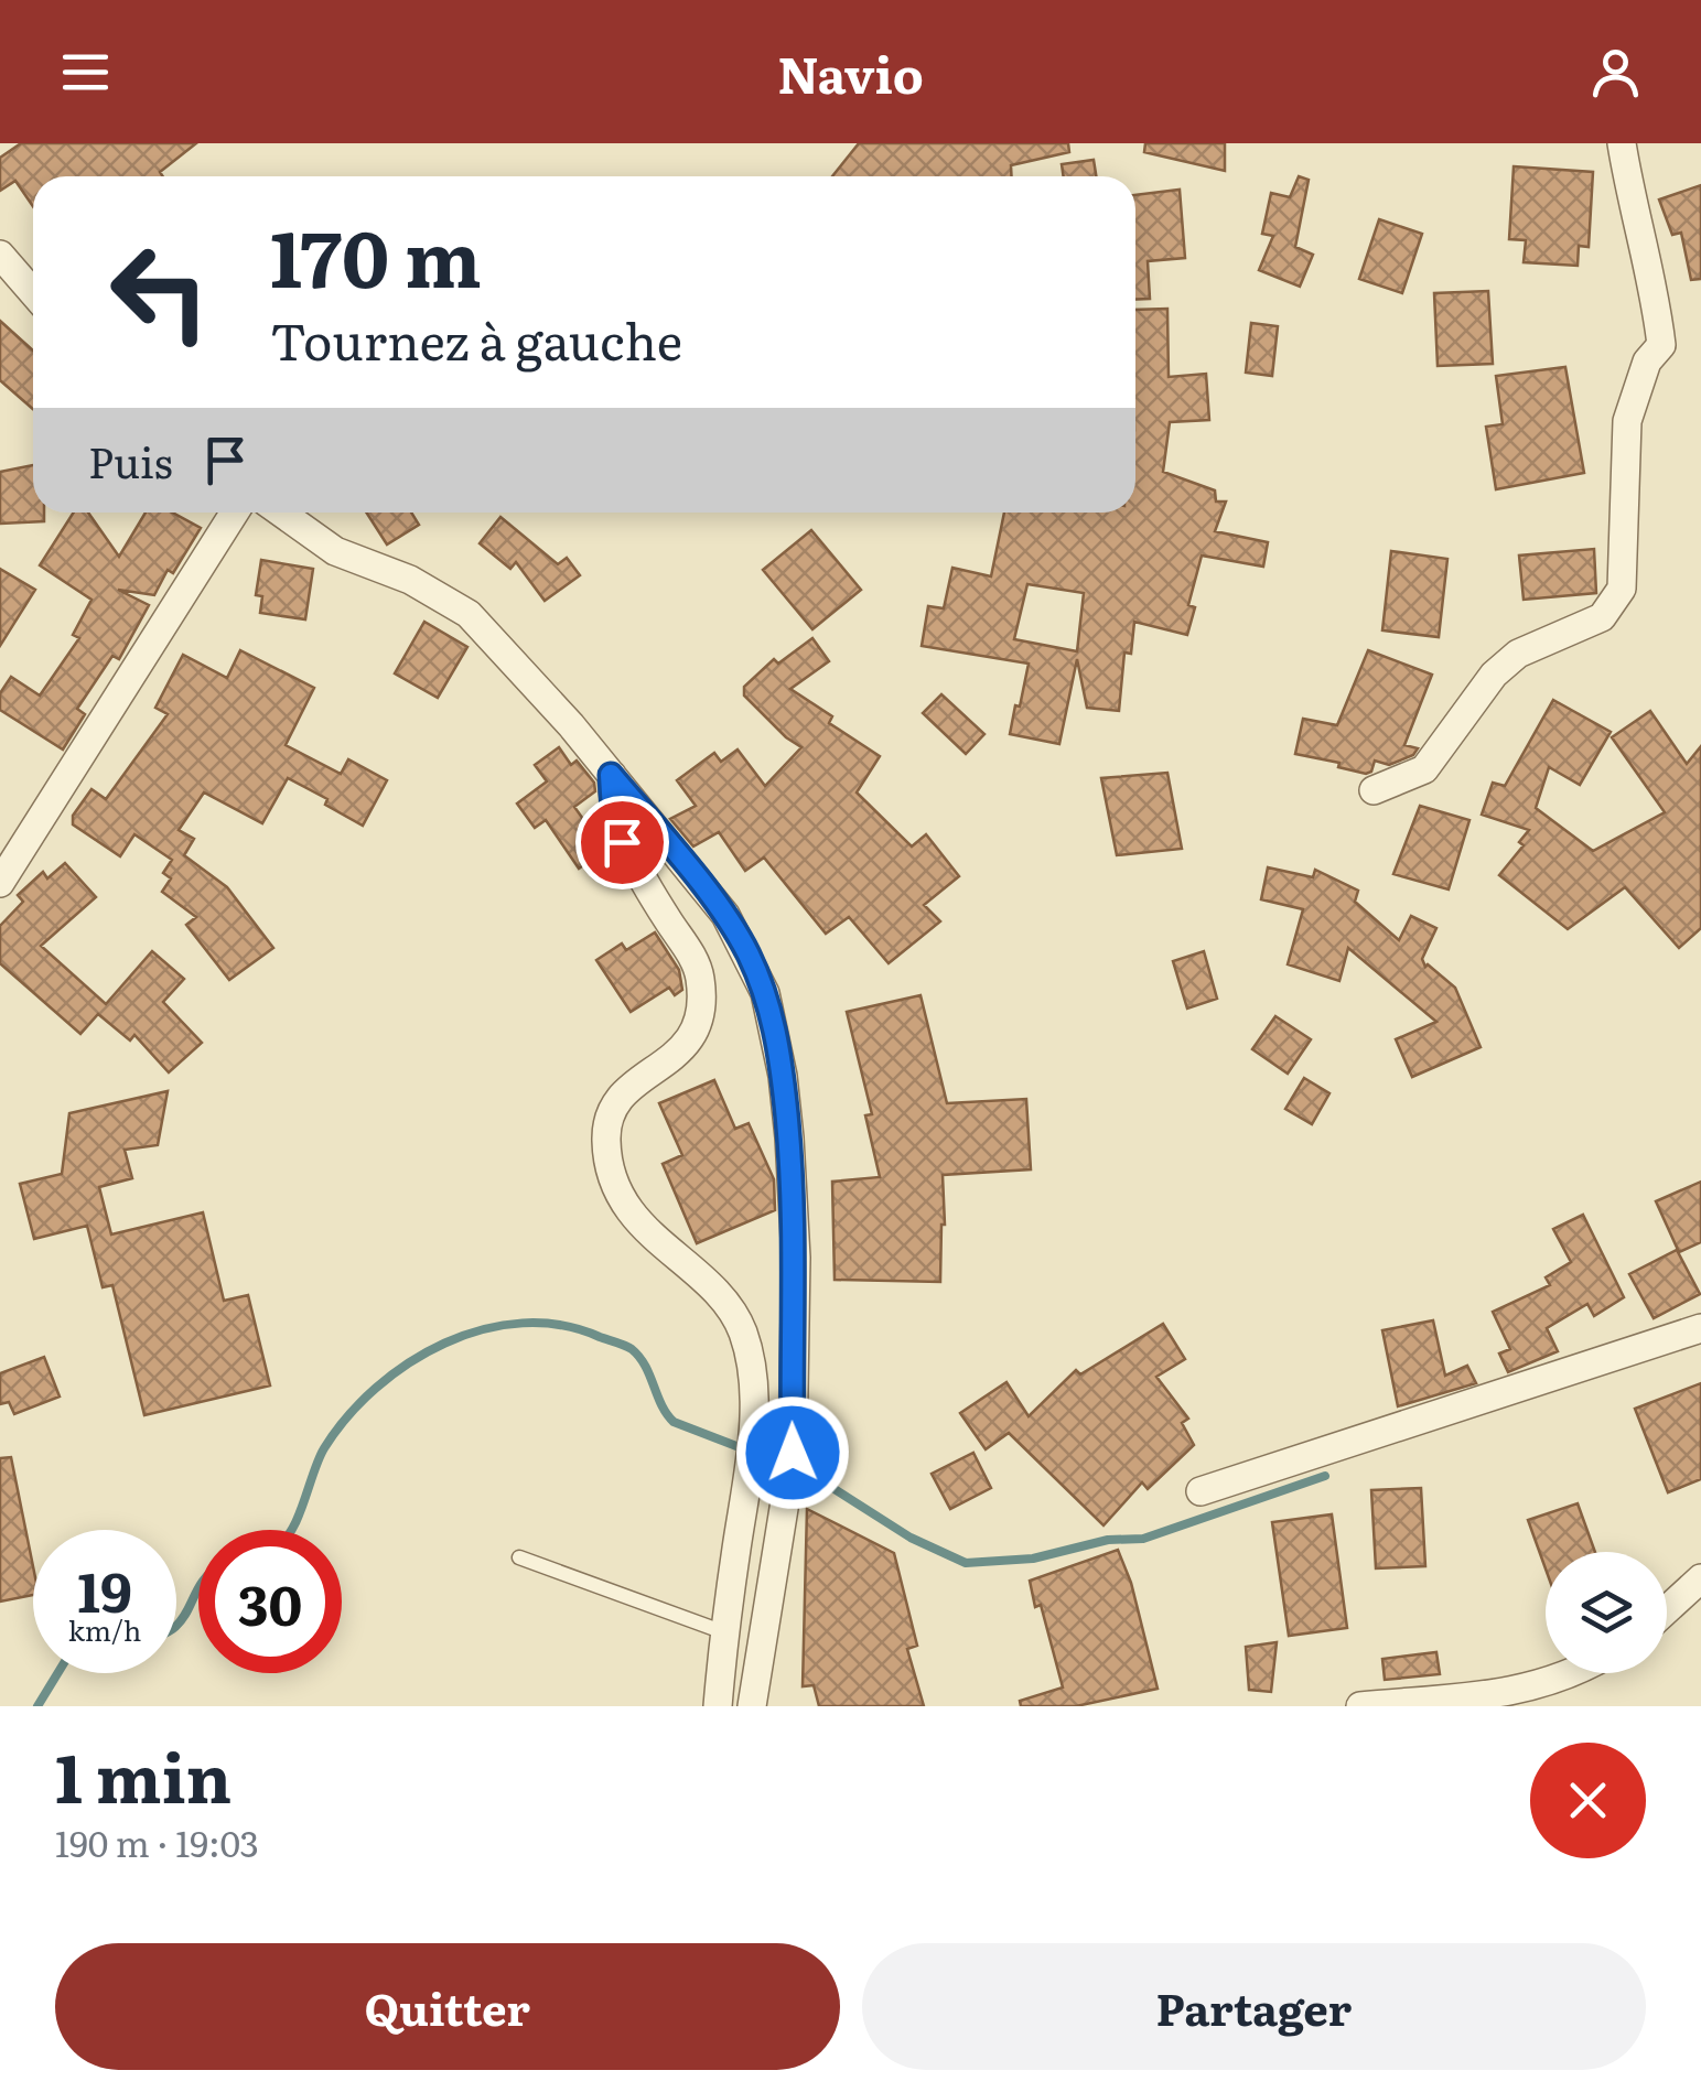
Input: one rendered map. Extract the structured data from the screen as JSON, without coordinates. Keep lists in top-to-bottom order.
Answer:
{
  "page": {
    "header": "Navio",
    "turn": ["170 m", "Tournez à gauche"],
    "then": "Puis",
    "speed": "19 km/h",
    "limit": "30",
    "heading": ["1 min", "190 m · 19:03"],
    "buttons": ["Quitter", "Partager"]
  }
}
